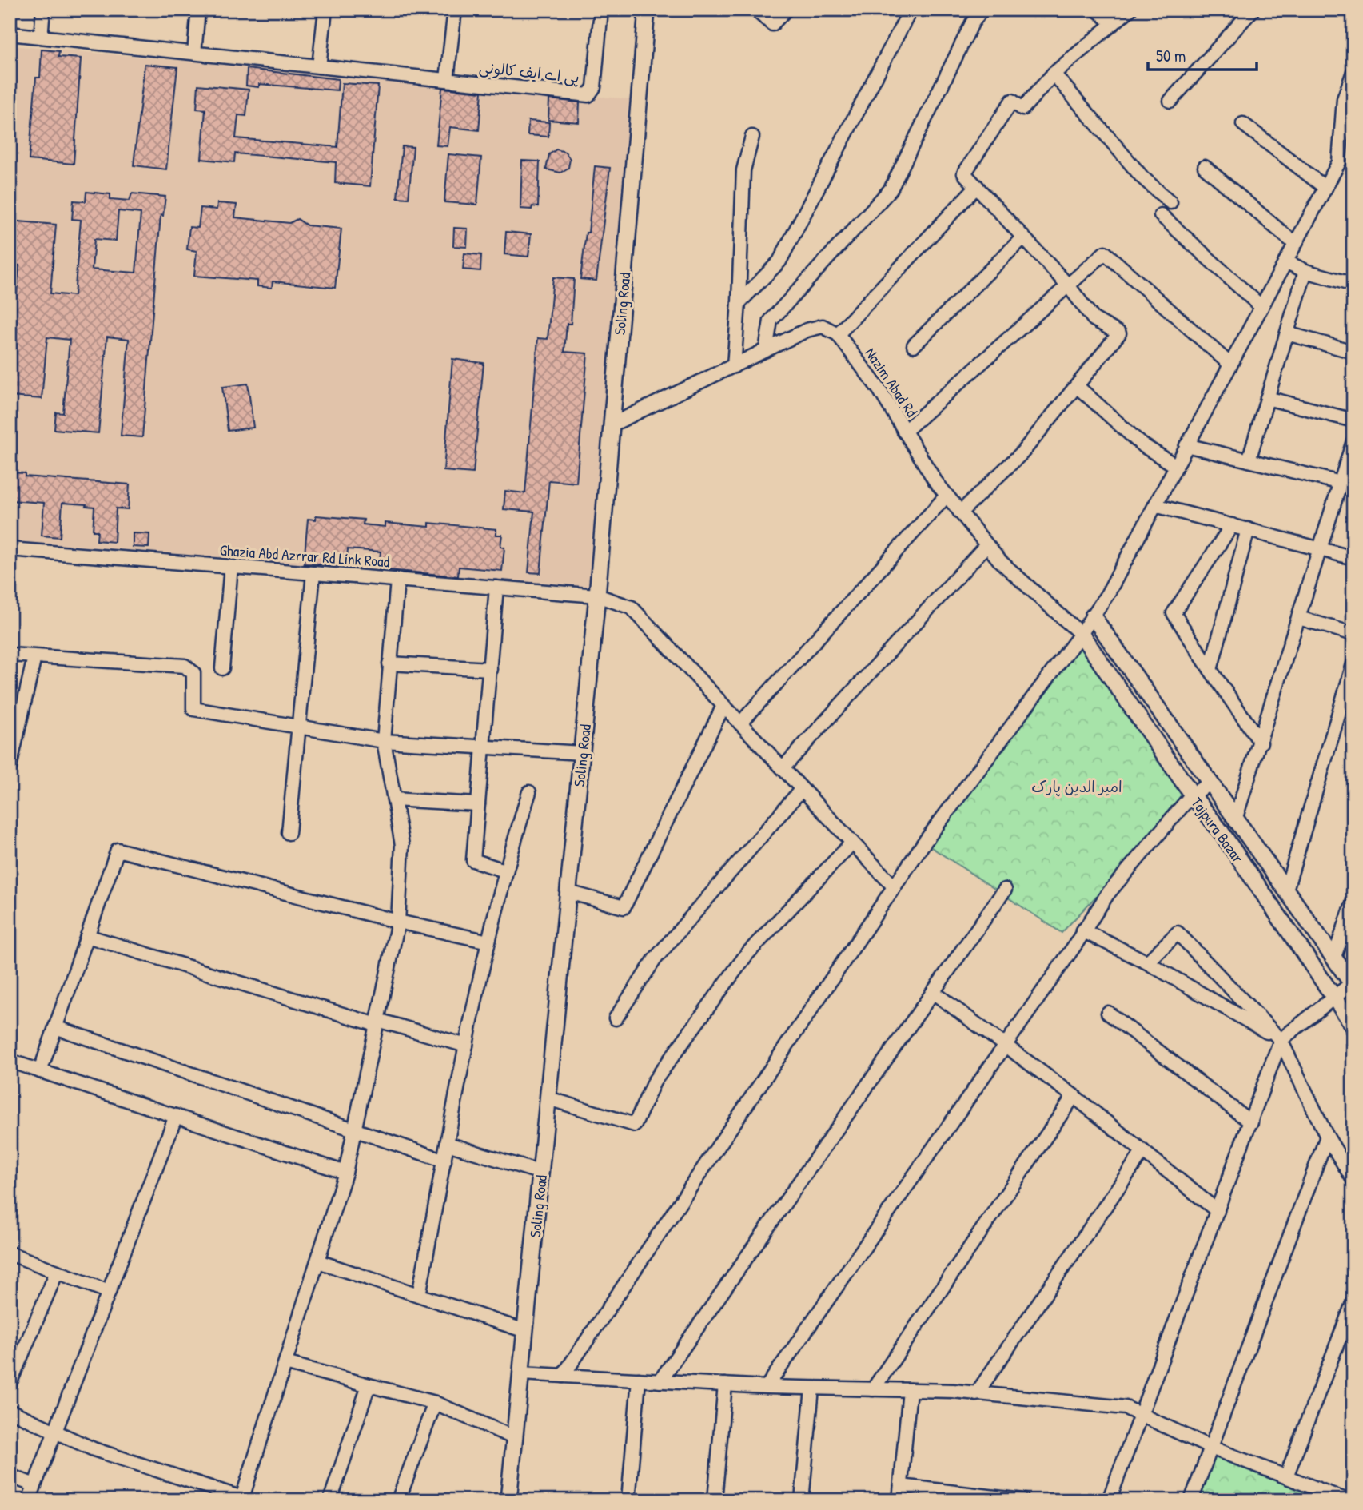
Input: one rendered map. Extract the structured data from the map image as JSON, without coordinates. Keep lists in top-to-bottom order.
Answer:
{
  "streets": {
    "street": [
      "پی اے ایف کالونی",
      "Soling Road",
      "Nazim Abad Rd",
      "Ghazia Abd Azrrar Rd Link Road",
      "Tajpura Bazar"
    ]
  },
  "crossings": [
    ["Soling Road", "Ghazia Abd Azrrar Rd Link Road"],
    ["Nazim Abad Rd", "Tajpura Bazar"]
  ],
  "parks": ["امیر الدین پارک"],
  "scale_bar": "50 m"
}
